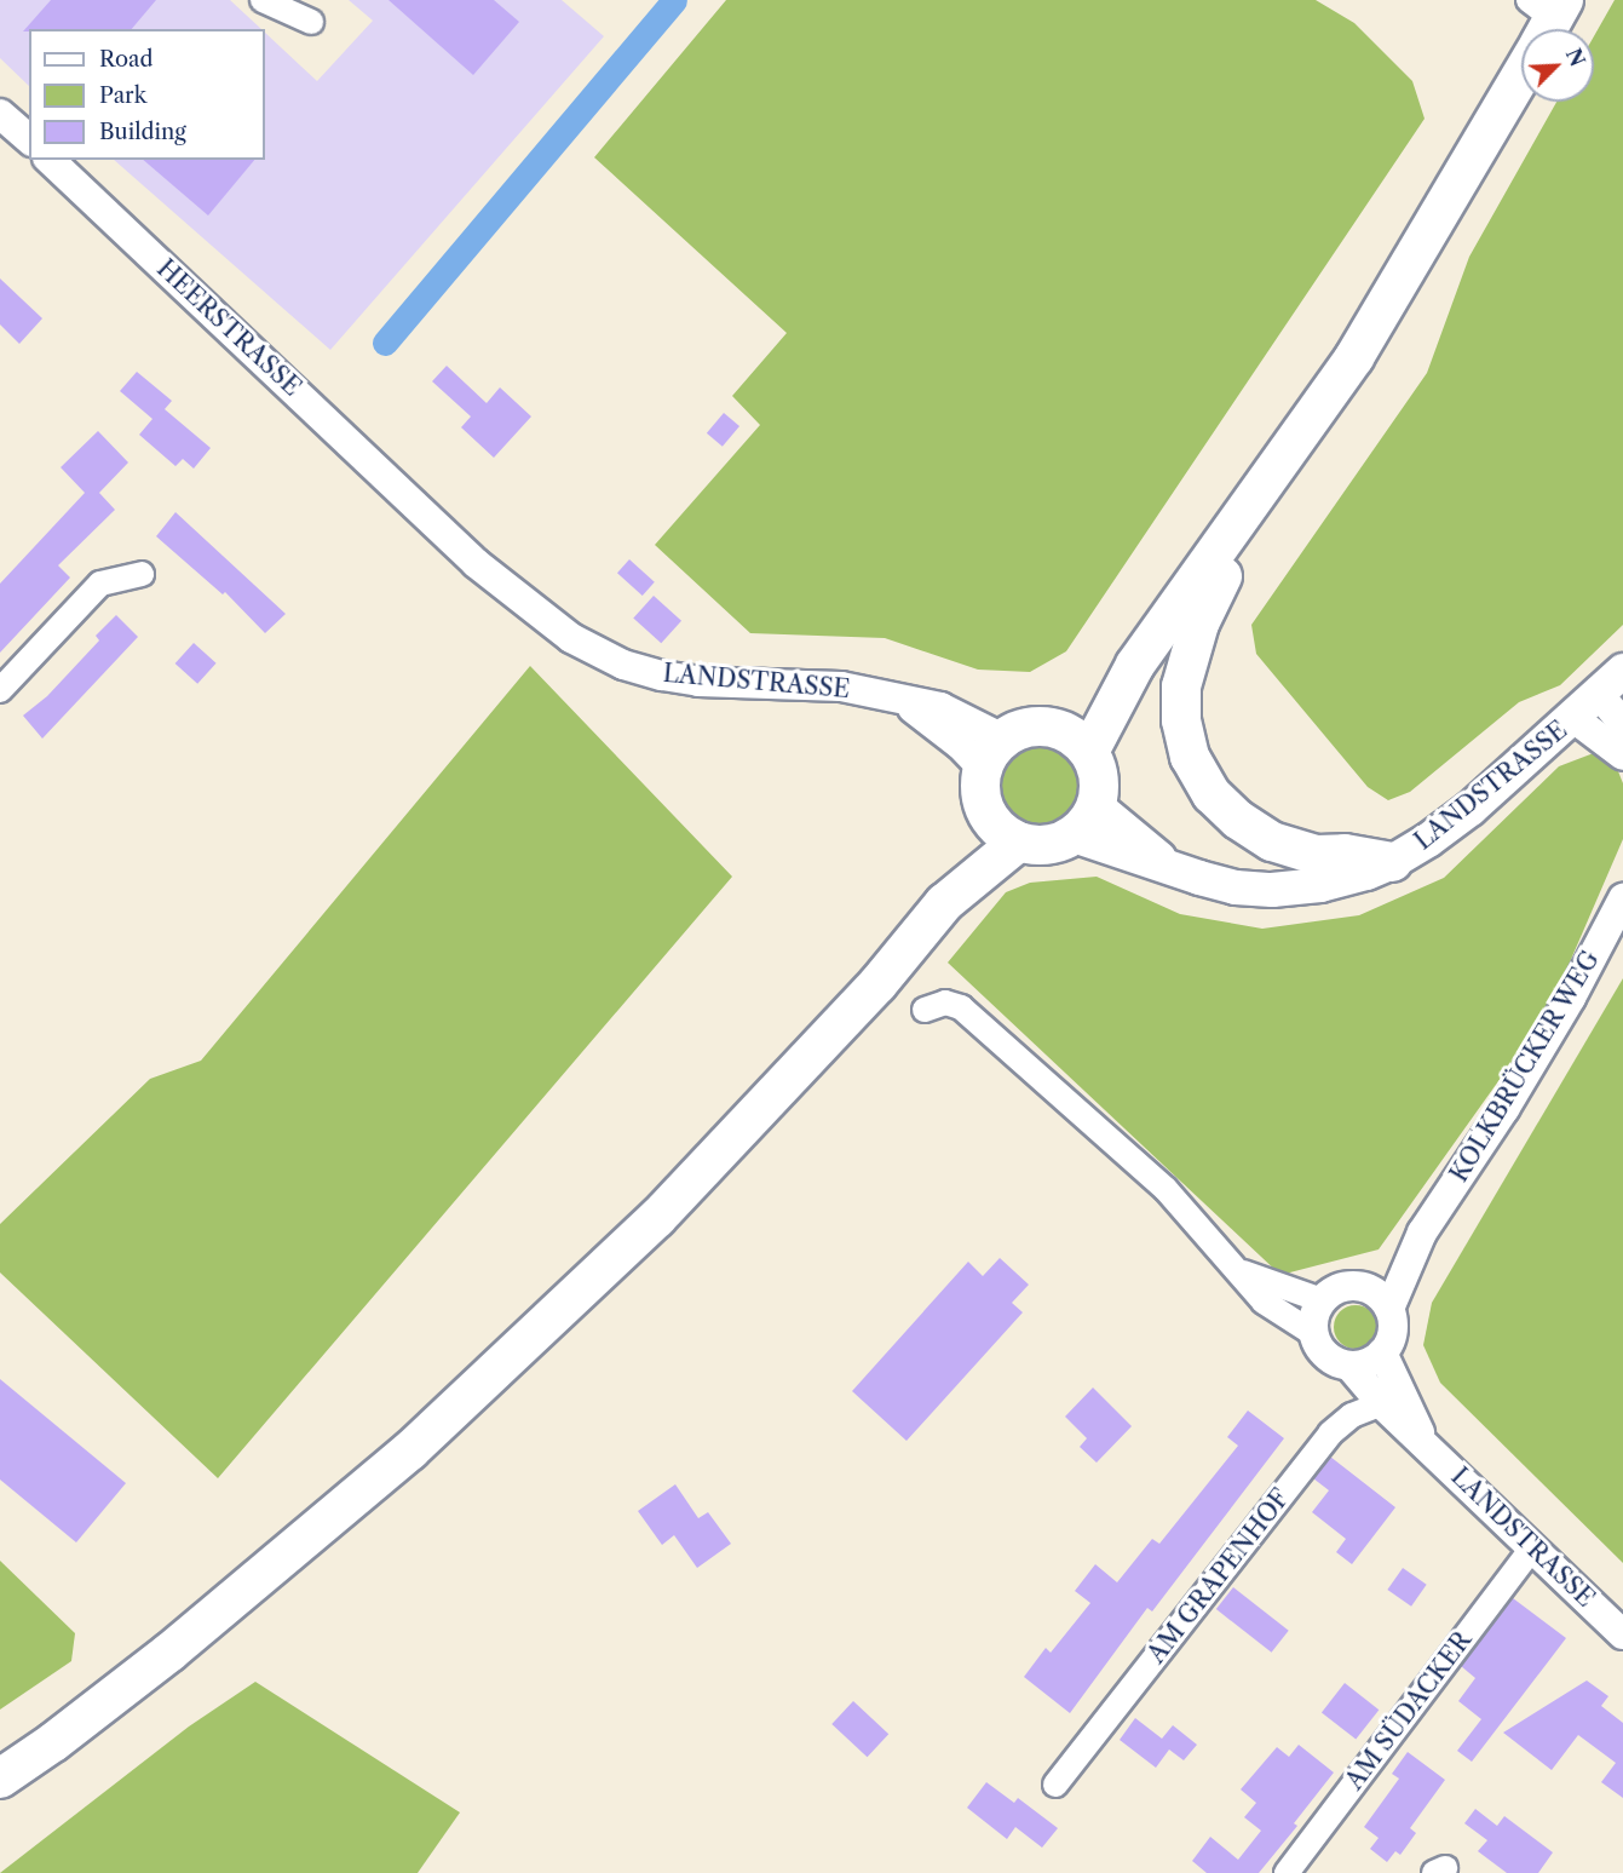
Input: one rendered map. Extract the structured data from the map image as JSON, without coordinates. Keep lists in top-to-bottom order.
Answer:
{
  "streets": {
    "main road": ["LANDSTRASSE"],
    "street": [
      "HEERSTRASSE",
      "KOLKBRÜCKER WEG",
      "AM GRAPENHOF",
      "AM SÜDACKER"
    ]
  },
  "crossings": [
    ["HEERSTRASSE", "LANDSTRASSE"],
    ["LANDSTRASSE", "KOLKBRÜCKER WEG"],
    ["LANDSTRASSE", "AM GRAPENHOF"],
    ["LANDSTRASSE", "AM SÜDACKER"]
  ],
  "legend": ["Road", "Park", "Building"],
  "north": "top right"
}
